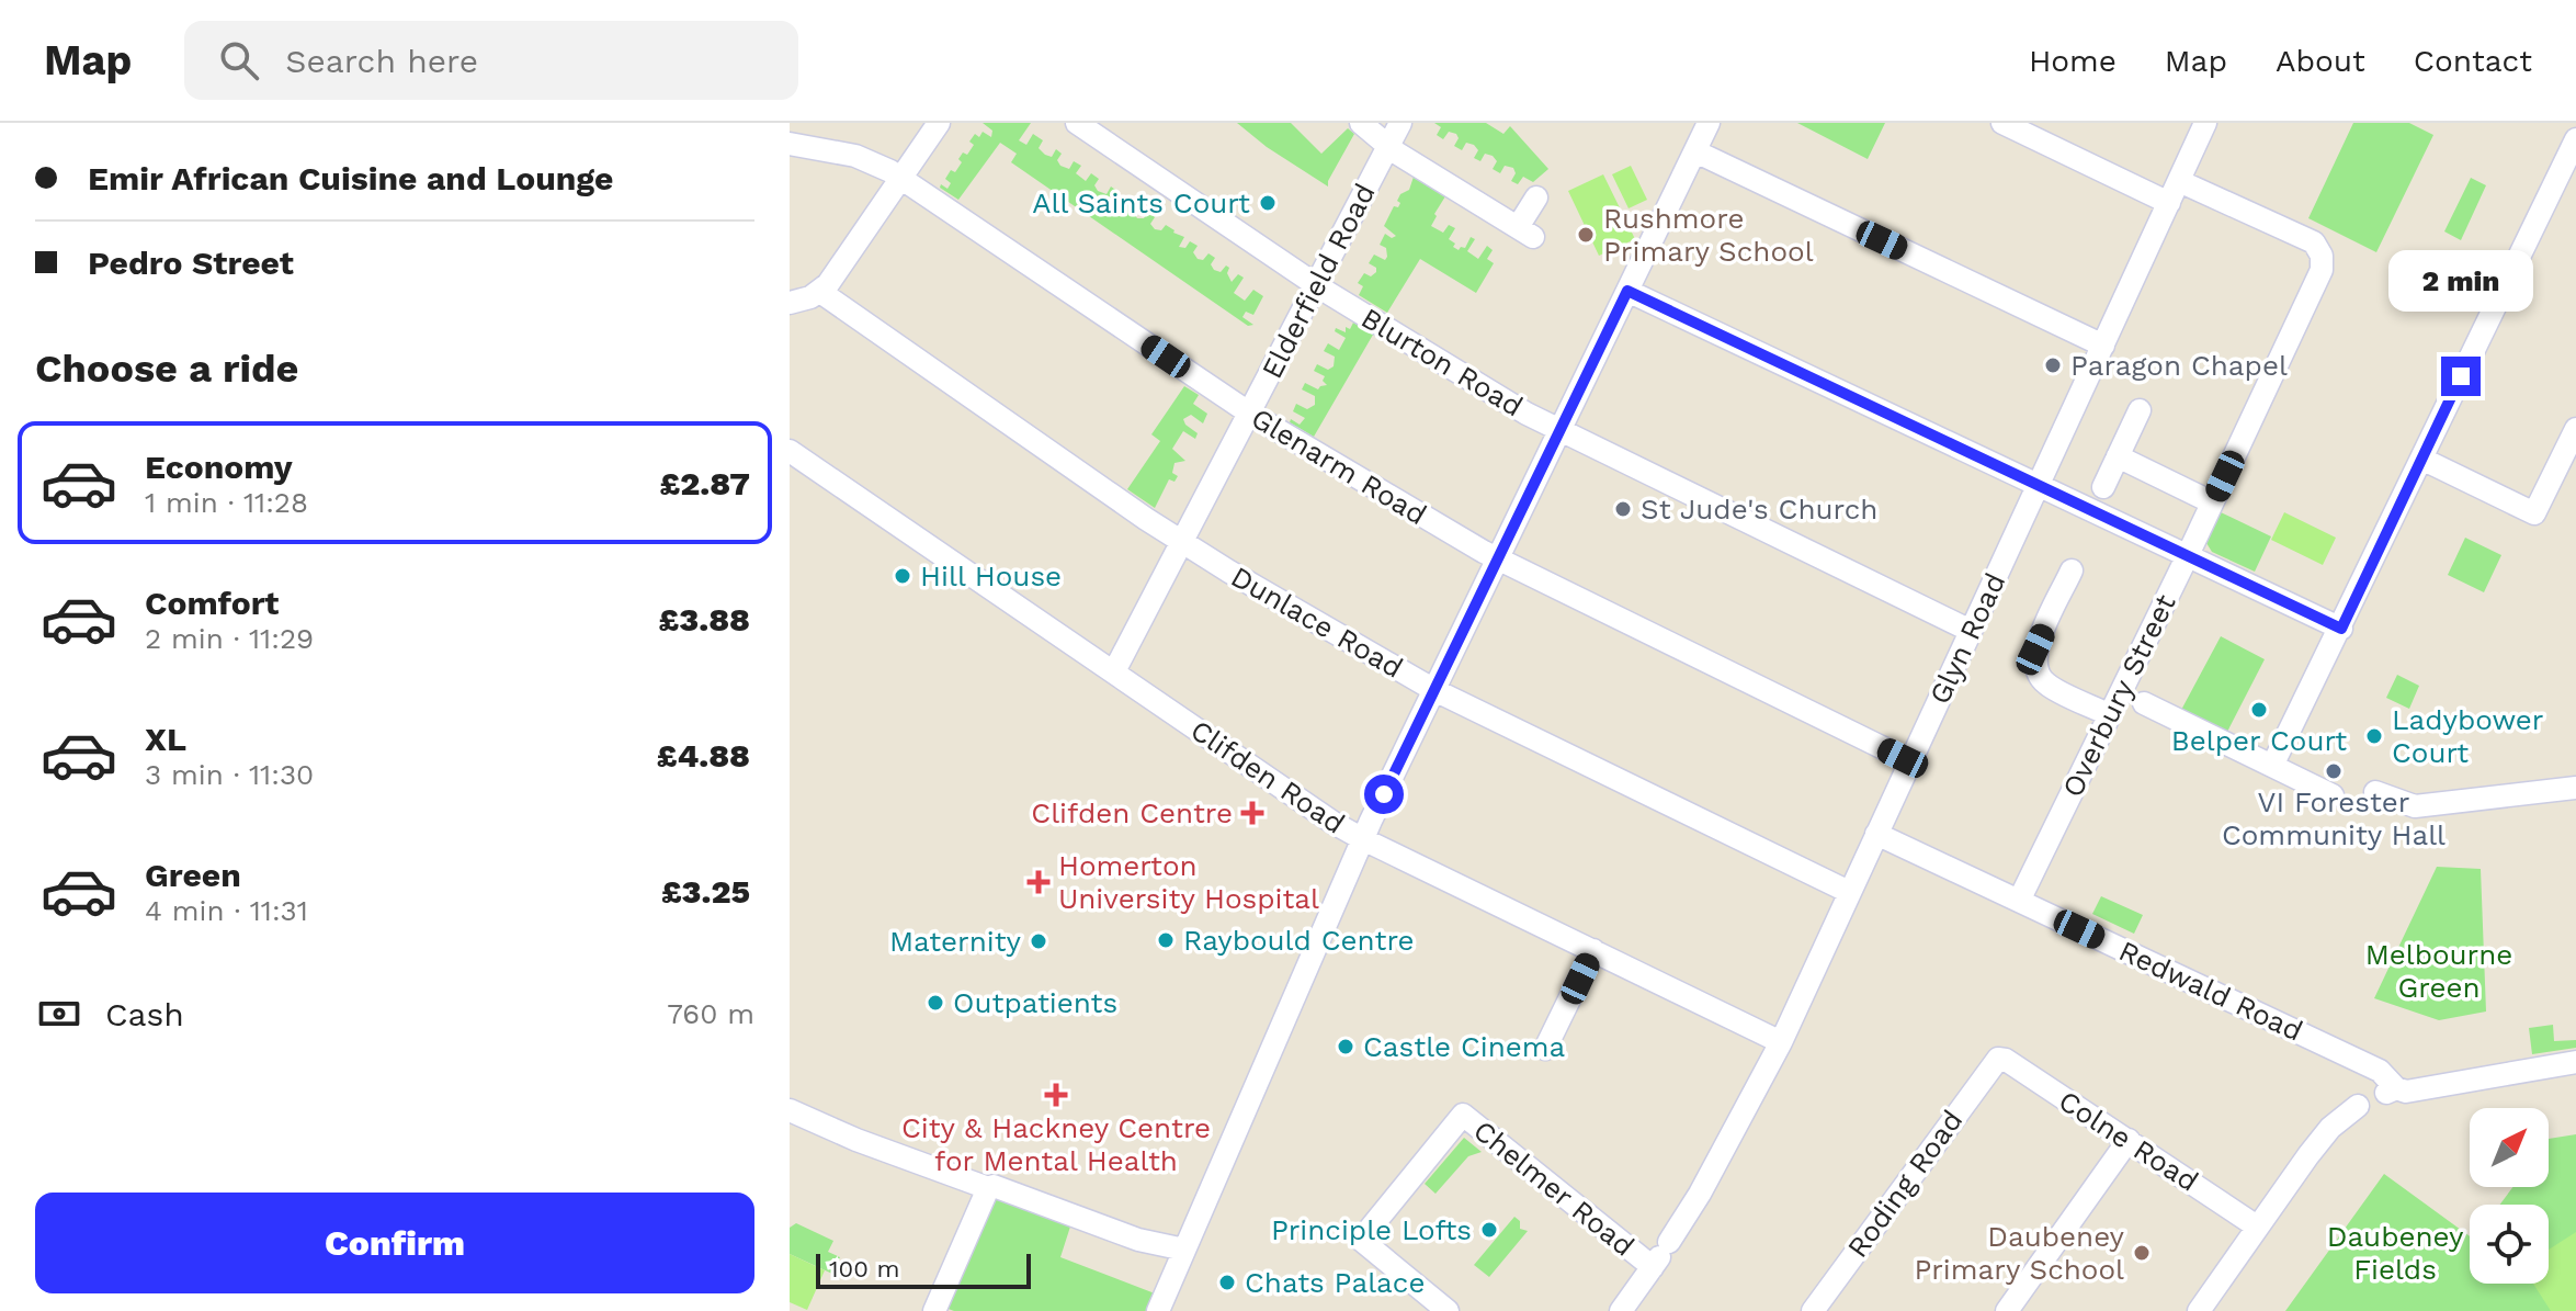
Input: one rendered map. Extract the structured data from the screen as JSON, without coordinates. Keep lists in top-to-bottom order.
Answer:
{
  "streets": {
    "street": [
      "Elderfield Road",
      "Blurton Road",
      "Glenarm Road",
      "Dunlace Road",
      "Glyn Road",
      "Overbury Street",
      "Clifden Road",
      "Redwald Road",
      "Colne Road",
      "Roding Road",
      "Chelmer Road"
    ]
  },
  "crossings": [
    ["Elderfield Road", "Blurton Road"],
    ["Elderfield Road", "Glenarm Road"],
    ["Elderfield Road", "Dunlace Road"],
    ["Elderfield Road", "Clifden Road"],
    ["Blurton Road", "Glyn Road"],
    ["Glenarm Road", "Glyn Road"],
    ["Dunlace Road", "Glyn Road"],
    ["Glyn Road", "Overbury Street"],
    ["Glyn Road", "Clifden Road"],
    ["Glyn Road", "Redwald Road"],
    ["Glyn Road", "Chelmer Road"],
    ["Overbury Street", "Redwald Road"],
    ["Colne Road", "Roding Road"]
  ],
  "parks": ["Melbourne Green", "Daubeney Fields"],
  "places": {
    "other": [
      "All Saints Court",
      "Rushmore Primary School",
      "Paragon Chapel",
      "St Jude's Church",
      "Hill House",
      "Belper Court",
      "Ladybower Court",
      "VI Forester Community Hall",
      "Raybould Centre",
      "Maternity",
      "Outpatients",
      "Castle Cinema",
      "Principle Lofts",
      "Daubeney Primary School",
      "Chats Palace"
    ],
    "health": ["Clifden Centre", "Homerton University Hospital", "City & Hackney Centre for Mental Health"]
  },
  "scale_bar": "100 m",
  "north": "top right",
  "page": {
    "header": "Map",
    "search": "Search here",
    "nav": [
      "Home",
      "Map",
      "About",
      "Contact"
    ],
    "banner": ["Emir African Cuisine and Lounge", "Pedro Street"],
    "bubble": "2 min",
    "heading": "Choose a ride",
    "list": [
      {
        "name": "Economy",
        "note": "1 min · 11:28",
        "value": "£2.87"
      },
      {
        "name": "Comfort",
        "note": "2 min · 11:29",
        "value": "£3.88"
      },
      {
        "name": "XL",
        "note": "3 min · 11:30",
        "value": "£4.88"
      },
      {
        "name": "Green",
        "note": "4 min · 11:31",
        "value": "£3.25"
      }
    ],
    "pay": ["Cash", "760 m"],
    "buttons": "Confirm",
    "scale": "100 m"
  }
}
